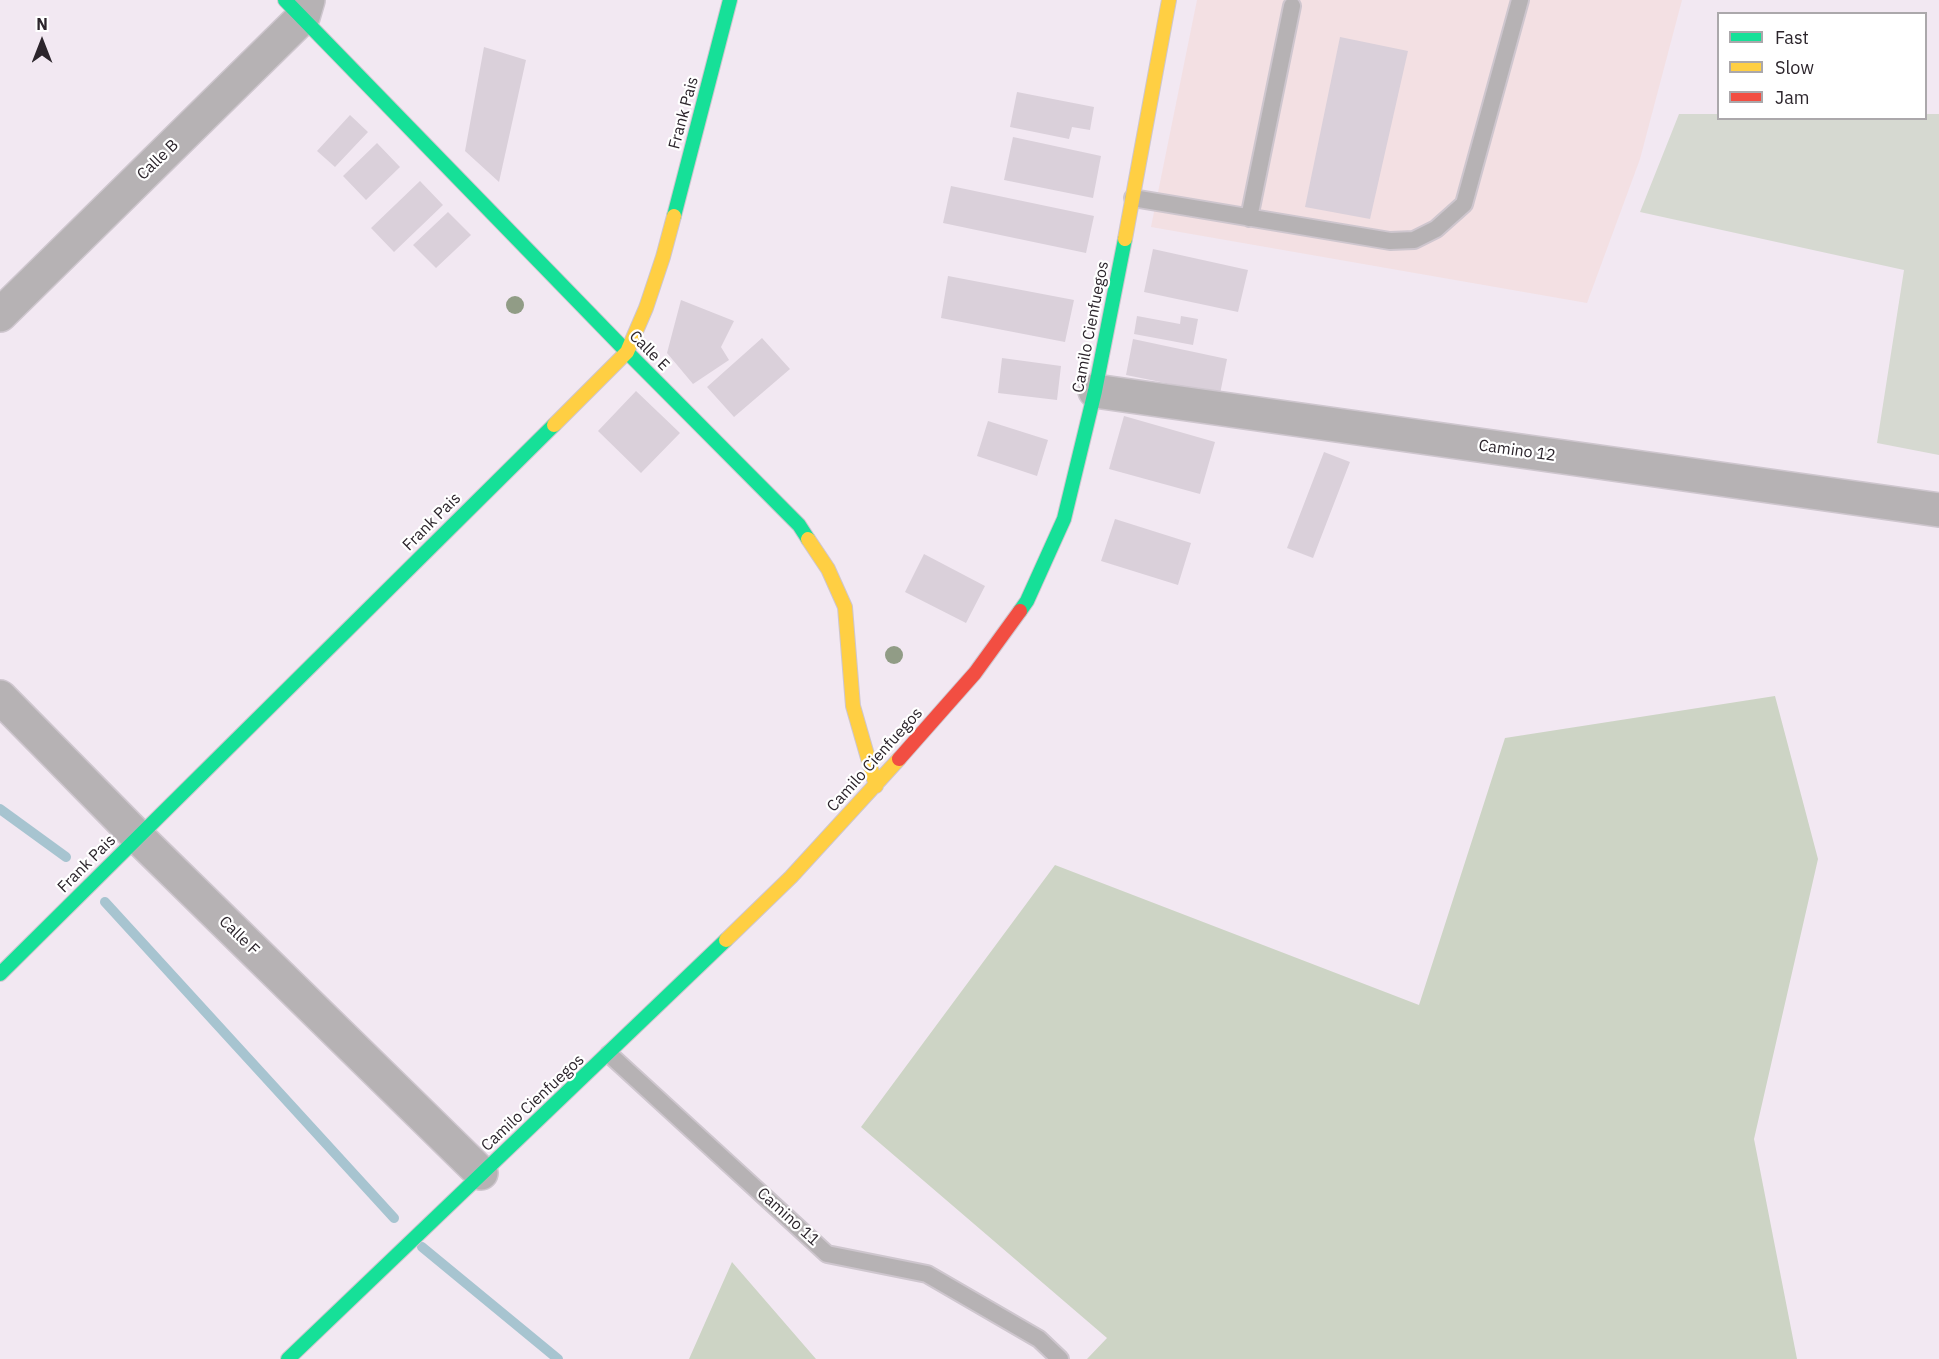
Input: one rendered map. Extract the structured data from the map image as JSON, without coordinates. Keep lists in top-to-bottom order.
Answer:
{
  "streets": {
    "street": [
      "Frank Pais",
      "Calle B",
      "Camilo Cienfuegos",
      "Calle E",
      "Camino 12",
      "Calle F"
    ],
    "lane": ["Camino 11"]
  },
  "crossings": [
    ["Frank Pais", "Calle E"],
    ["Frank Pais", "Calle F"],
    ["Calle B", "Calle E"],
    ["Camilo Cienfuegos", "Calle E"],
    ["Camilo Cienfuegos", "Camino 12"],
    ["Camilo Cienfuegos", "Calle F"],
    ["Camilo Cienfuegos", "Camino 11"]
  ],
  "legend": ["Fast", "Slow", "Jam"],
  "north": "top"
}
